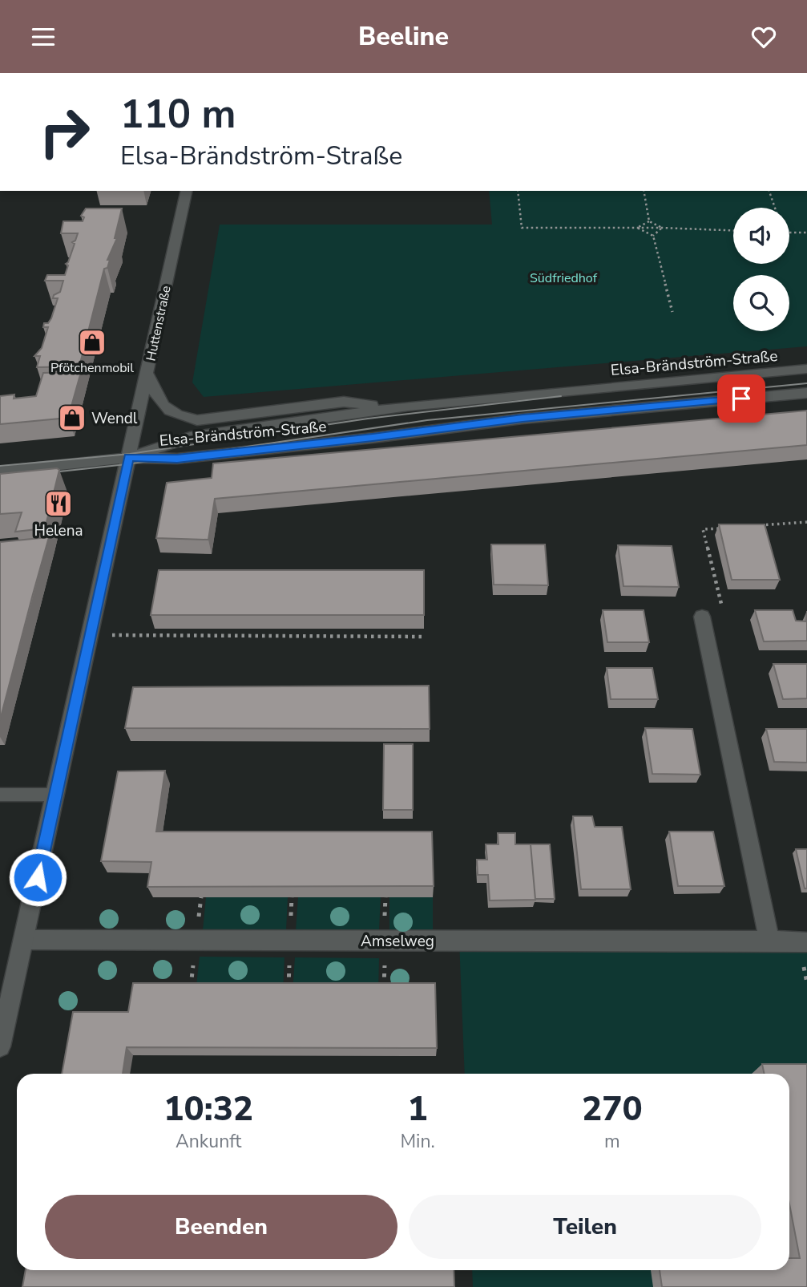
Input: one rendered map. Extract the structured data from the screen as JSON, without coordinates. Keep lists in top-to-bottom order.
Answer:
{
  "streets": {
    "street": ["Huttenstraße", "Elsa-Brändström-Straße", "Amselweg"]
  },
  "crossings": [
    ["Huttenstraße", "Elsa-Brändström-Straße"],
    ["Huttenstraße", "Amselweg"]
  ],
  "parks": ["Südfriedhof"],
  "places": {
    "shop": ["Pfötchenmobil", "Wendl"],
    "restaurant": ["Helena"]
  },
  "page": {
    "header": "Beeline",
    "turn": ["110 m", "Elsa-Brändström-Straße"],
    "eta": [
      "10:32",
      "Ankunft",
      "1",
      "Min.",
      "270",
      "m"
    ],
    "buttons": ["Beenden", "Teilen"]
  }
}
